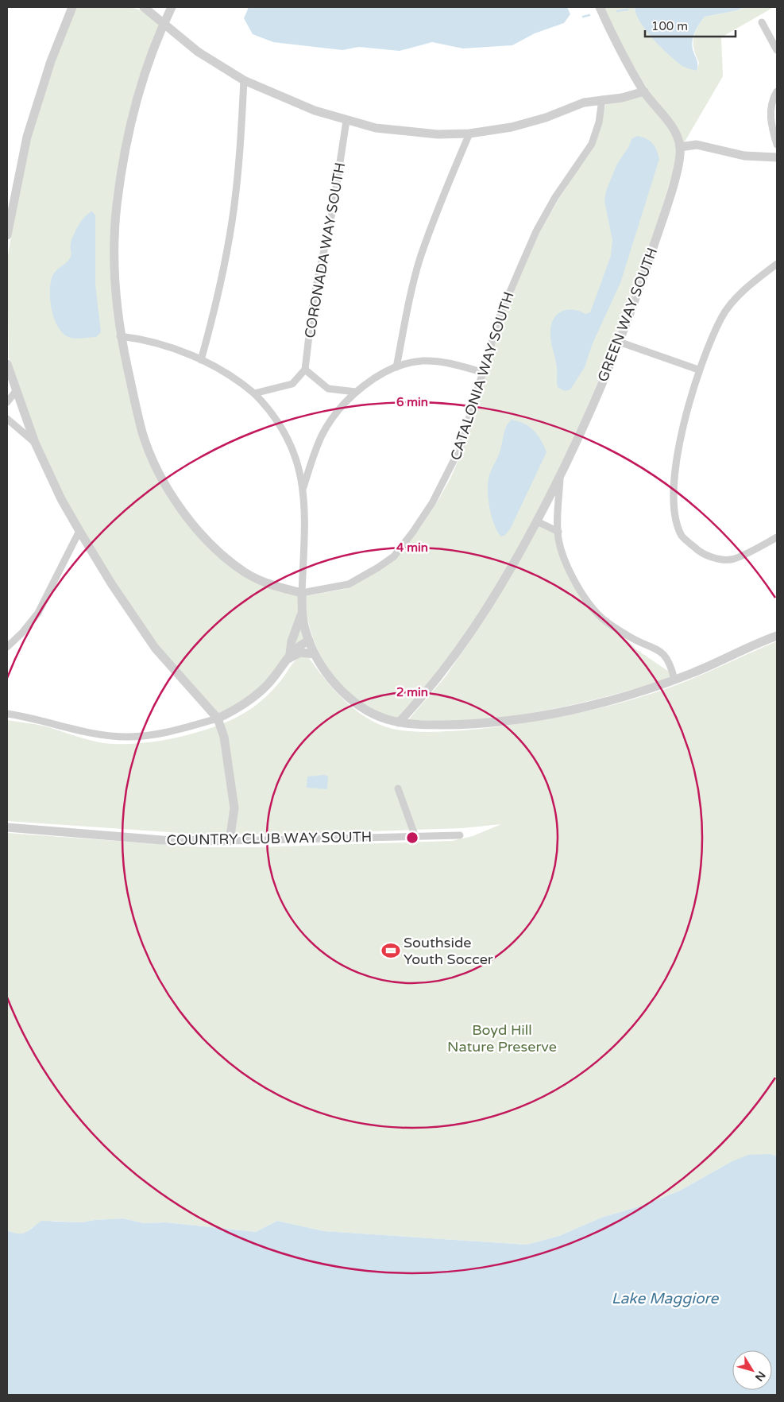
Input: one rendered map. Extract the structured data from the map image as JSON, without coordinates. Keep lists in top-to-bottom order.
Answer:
{
  "streets": {
    "street": [
      "CORONADA WAY SOUTH",
      "GREEN WAY SOUTH",
      "CATALONIA WAY SOUTH",
      "COUNTRY CLUB WAY SOUTH"
    ]
  },
  "water": ["Lake Maggiore"],
  "parks": ["Boyd Hill Nature Preserve"],
  "places": {
    "sports": ["Southside Youth Soccer"]
  },
  "scale_bar": "100 m",
  "north": "bottom right",
  "rings": ["6 min", "4 min", "2 min"]
}
